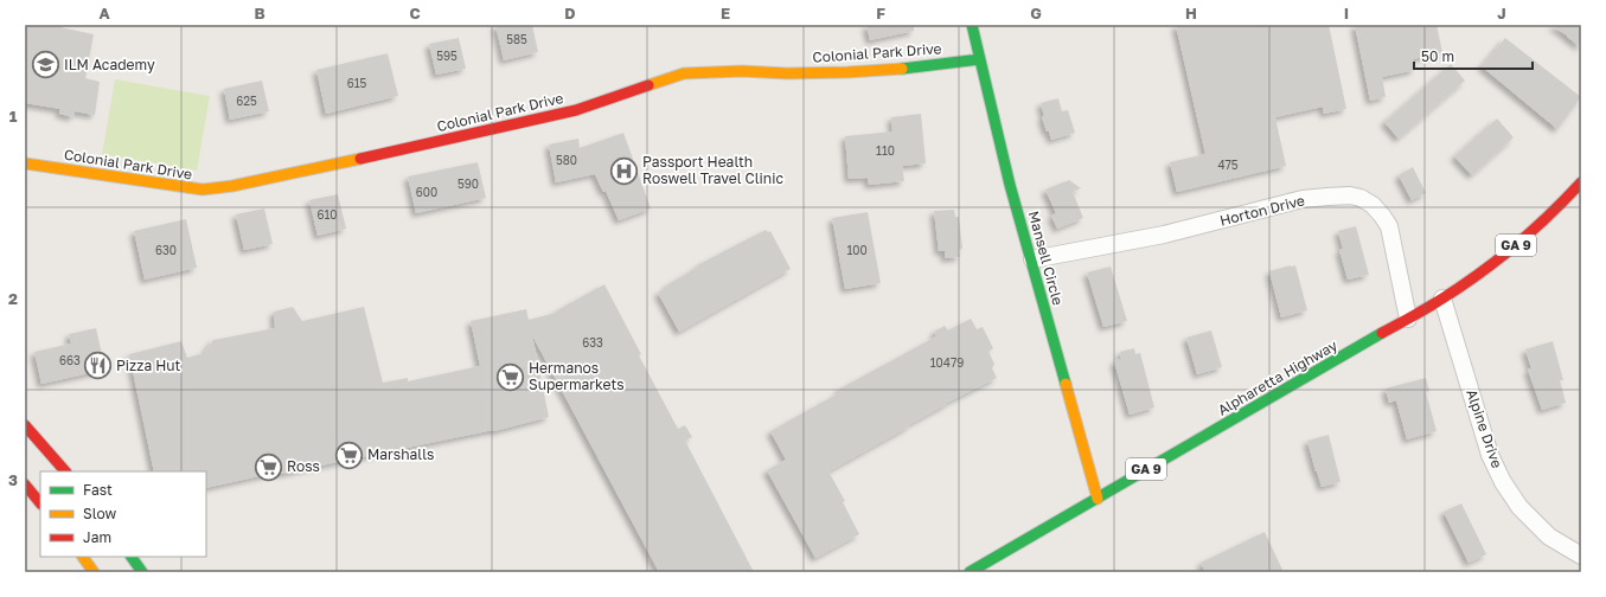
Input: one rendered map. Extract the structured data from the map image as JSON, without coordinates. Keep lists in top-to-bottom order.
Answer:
{
  "streets": {
    "main road": [
      "Colonial Park Drive",
      "GA 9",
      "Mansell Circle",
      "Alpharetta Highway"
    ],
    "street": ["Horton Drive", "Alpine Drive"]
  },
  "crossings": [
    ["Colonial Park Drive", "Mansell Circle"],
    ["Horton Drive", "Mansell Circle"],
    ["Horton Drive", "Alpharetta Highway"],
    ["Mansell Circle", "Alpharetta Highway"],
    ["Alpharetta Highway", "Alpine Drive"]
  ],
  "places": {
    "school or university": ["ILM Academy"],
    "hospital": ["Passport Health Roswell Travel Clinic"],
    "restaurant": ["Pizza Hut"],
    "supermarket": ["Hermanos Supermarkets", "Marshalls", "Ross"]
  },
  "house_numbers": [
    "585",
    "595",
    "615",
    "625",
    "110",
    "580",
    "475",
    "590",
    "600",
    "610",
    "630",
    "100",
    "633",
    "663",
    "10479"
  ],
  "legend": ["Fast", "Slow", "Jam"],
  "scale_bar": "50 m",
  "grid": {
    "columns": [
      "A",
      "B",
      "C",
      "D",
      "E",
      "F",
      "G",
      "H",
      "I",
      "J"
    ],
    "rows": ["1", "2", "3"]
  }
}
